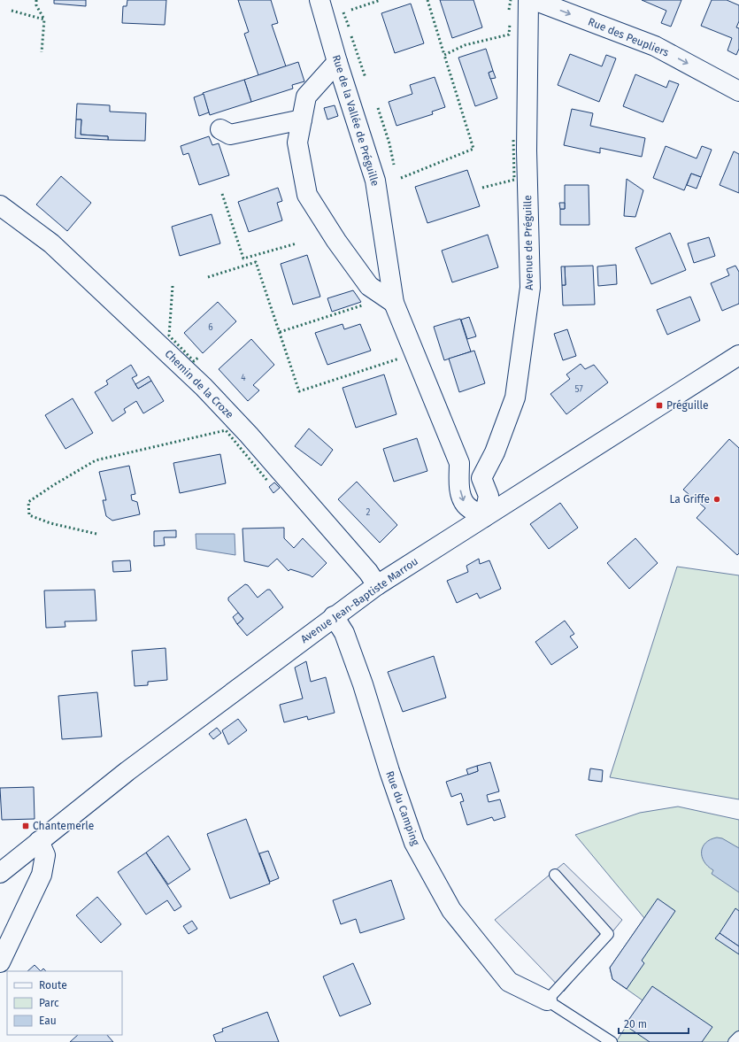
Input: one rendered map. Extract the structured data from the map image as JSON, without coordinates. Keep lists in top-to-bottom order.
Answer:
{
  "streets": {
    "street": [
      "Rue des Peupliers",
      "Rue de la Vallée de Préguille",
      "Avenue de Préguille",
      "Chemin de la Croze",
      "Avenue Jean-Baptiste Marrou",
      "Rue du Camping"
    ]
  },
  "crossings": [
    ["Rue de la Vallée de Préguille", "Avenue Jean-Baptiste Marrou"],
    ["Chemin de la Croze", "Avenue Jean-Baptiste Marrou"],
    ["Avenue Jean-Baptiste Marrou", "Rue du Camping"]
  ],
  "one_way": ["Rue des Peupliers"],
  "places": {
    "transit": ["Préguille", "Chantemerle"],
    "other": ["La Griffe"]
  },
  "house_numbers": [
    "6",
    "4",
    "57",
    "2"
  ],
  "legend": ["Route", "Parc", "Eau"],
  "scale_bar": "20 m"
}
